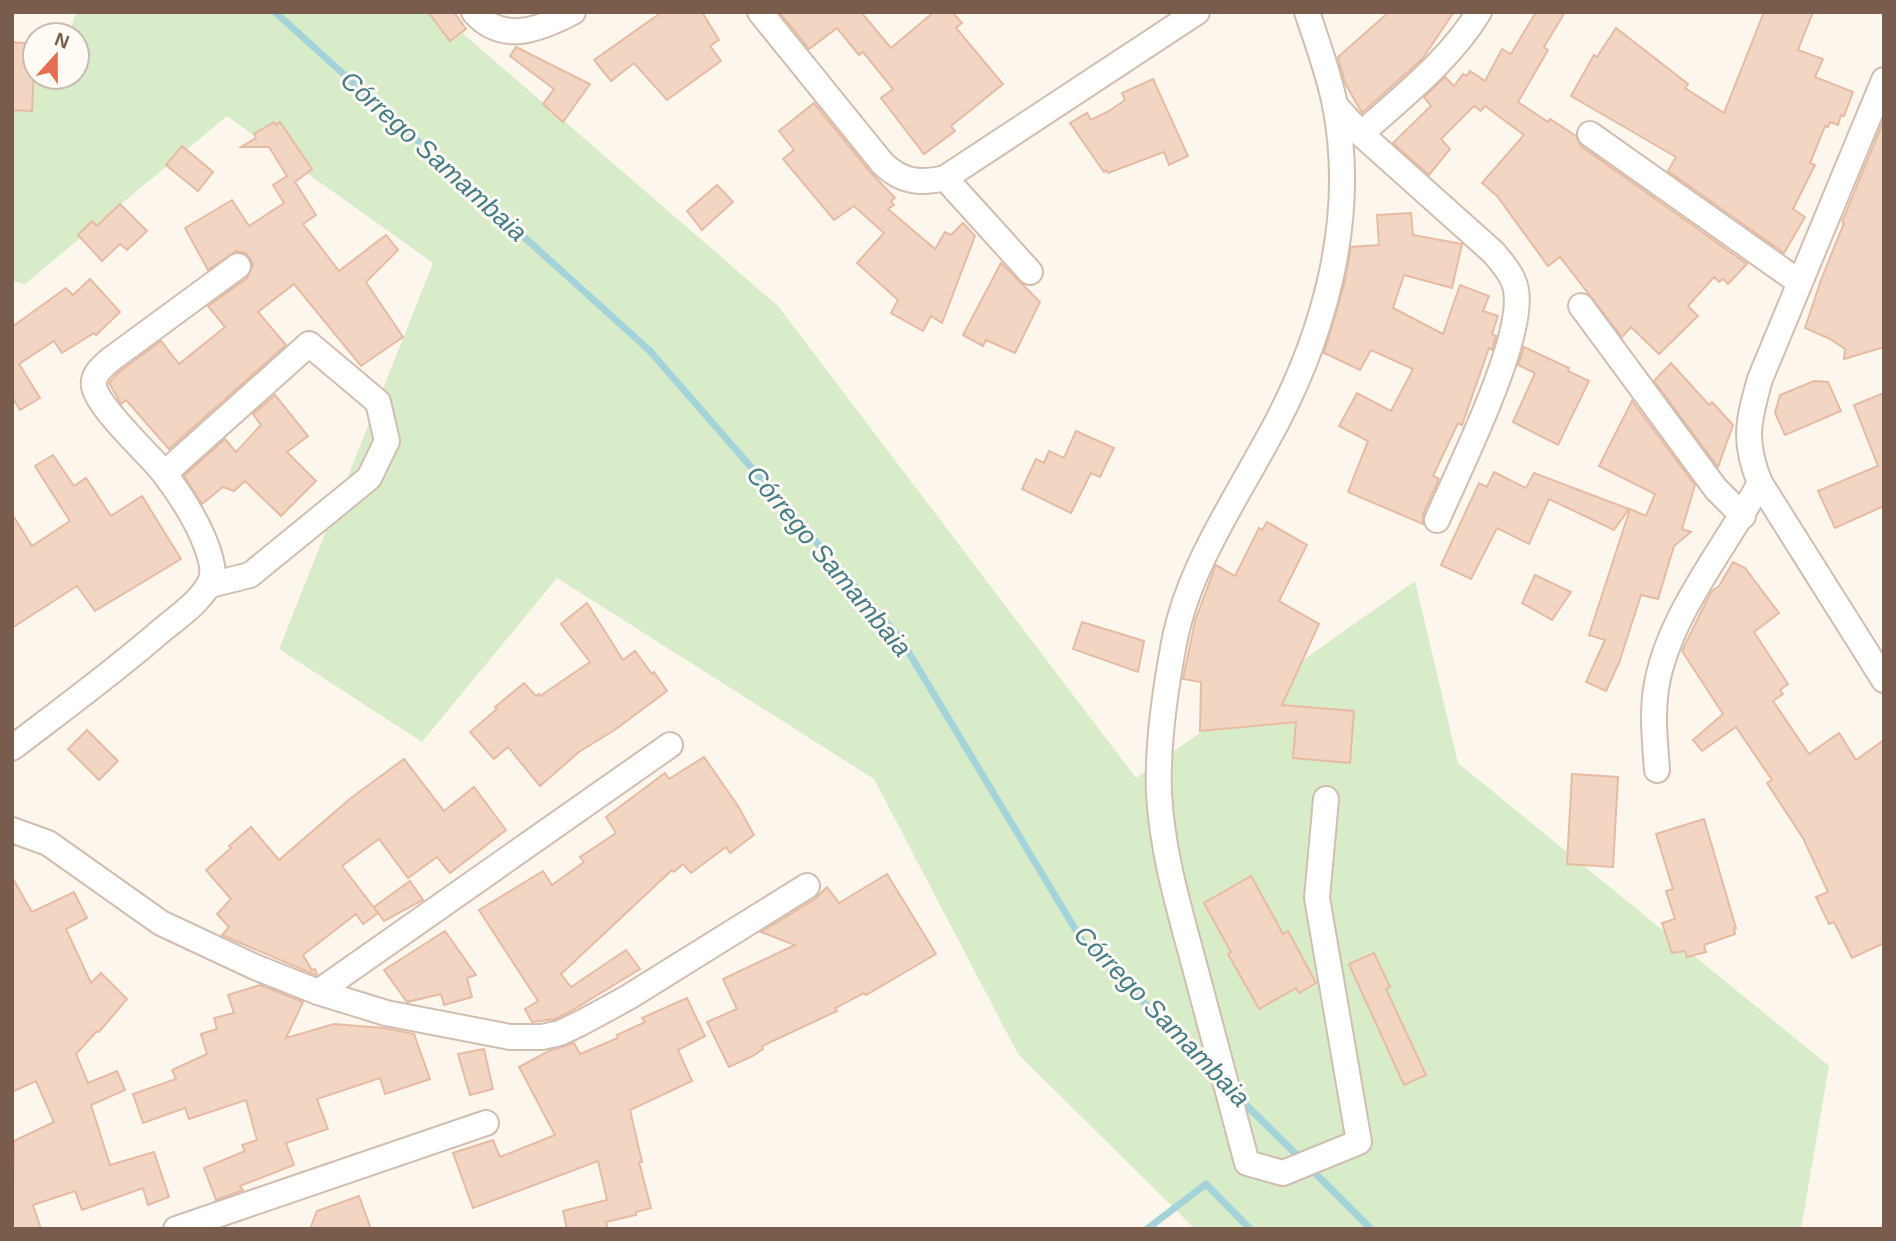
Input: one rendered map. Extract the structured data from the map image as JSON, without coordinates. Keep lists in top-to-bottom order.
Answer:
{
  "water": ["Córrego Samambaia"],
  "north": "top"
}
